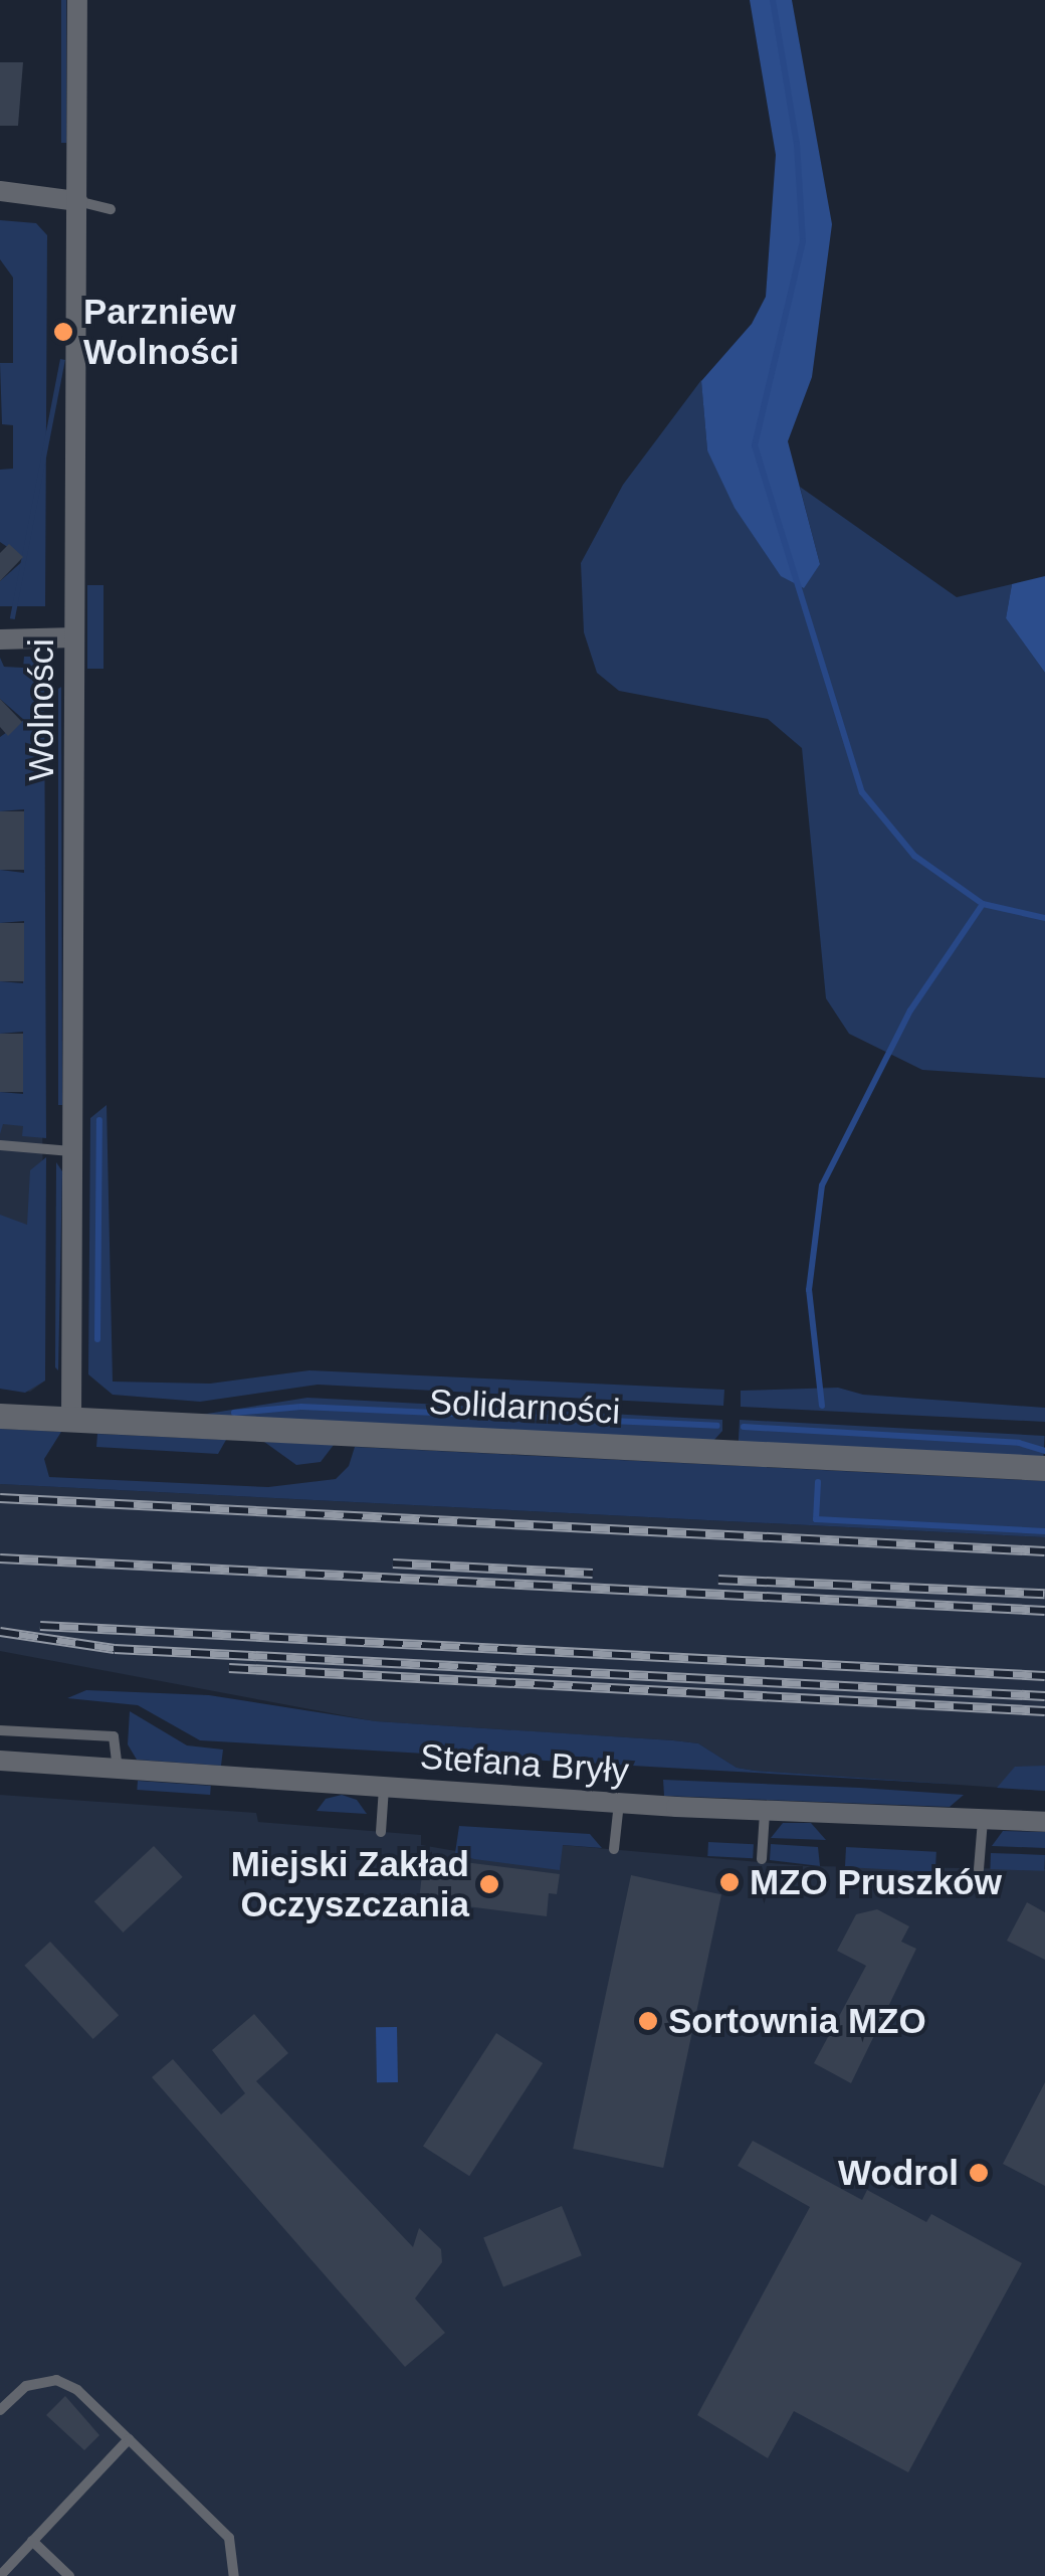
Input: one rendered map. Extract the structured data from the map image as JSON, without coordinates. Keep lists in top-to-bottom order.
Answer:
{
  "streets": {
    "street": ["Wolności", "Solidarności", "Stefana Bryły"]
  },
  "crossings": [
    ["Wolności", "Solidarności"]
  ],
  "places": [
    "Parzniew Wolności",
    "MZO Pruszków",
    "Miejski Zakład Oczyszczania",
    "Sortownia MZO",
    "Wodrol"
  ]
}
